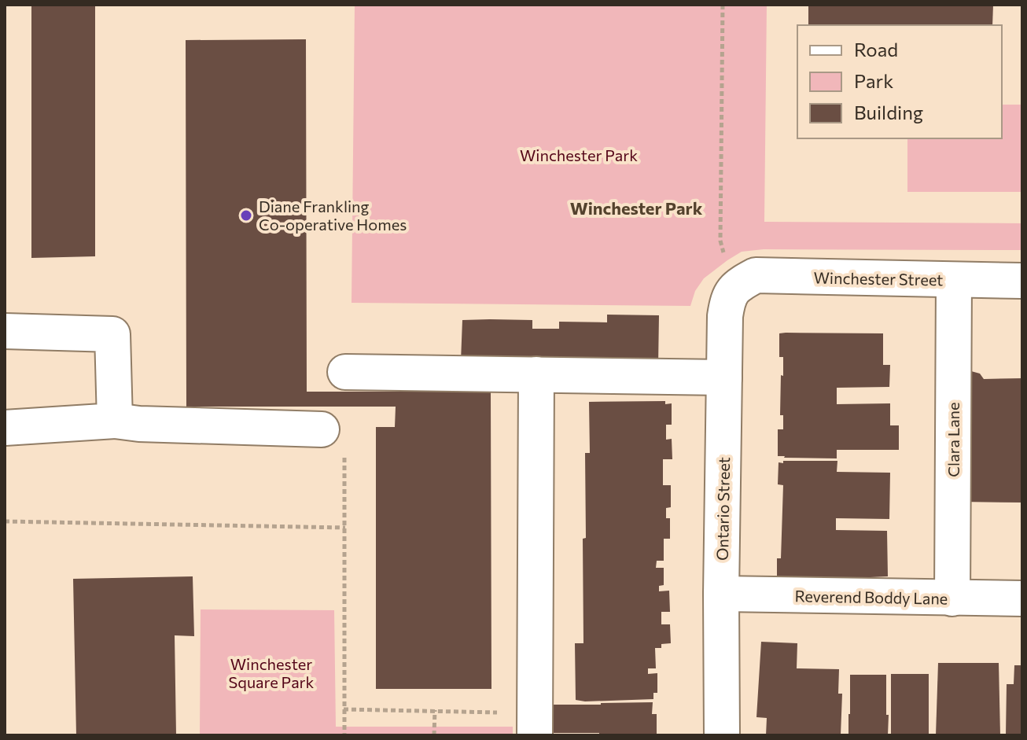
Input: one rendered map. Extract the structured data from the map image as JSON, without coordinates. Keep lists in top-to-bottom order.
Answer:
{
  "streets": {
    "street": [
      "Winchester Street",
      "Clara Lane",
      "Ontario Street",
      "Reverend Boddy Lane"
    ]
  },
  "crossings": [
    ["Winchester Street", "Clara Lane"],
    ["Winchester Street", "Ontario Street"],
    ["Clara Lane", "Reverend Boddy Lane"],
    ["Ontario Street", "Reverend Boddy Lane"]
  ],
  "districts": ["Winchester Park"],
  "parks": ["Winchester Park", "Winchester Square Park"],
  "places": ["Diane Frankling Co-operative Homes"],
  "legend": ["Road", "Park", "Building"]
}
